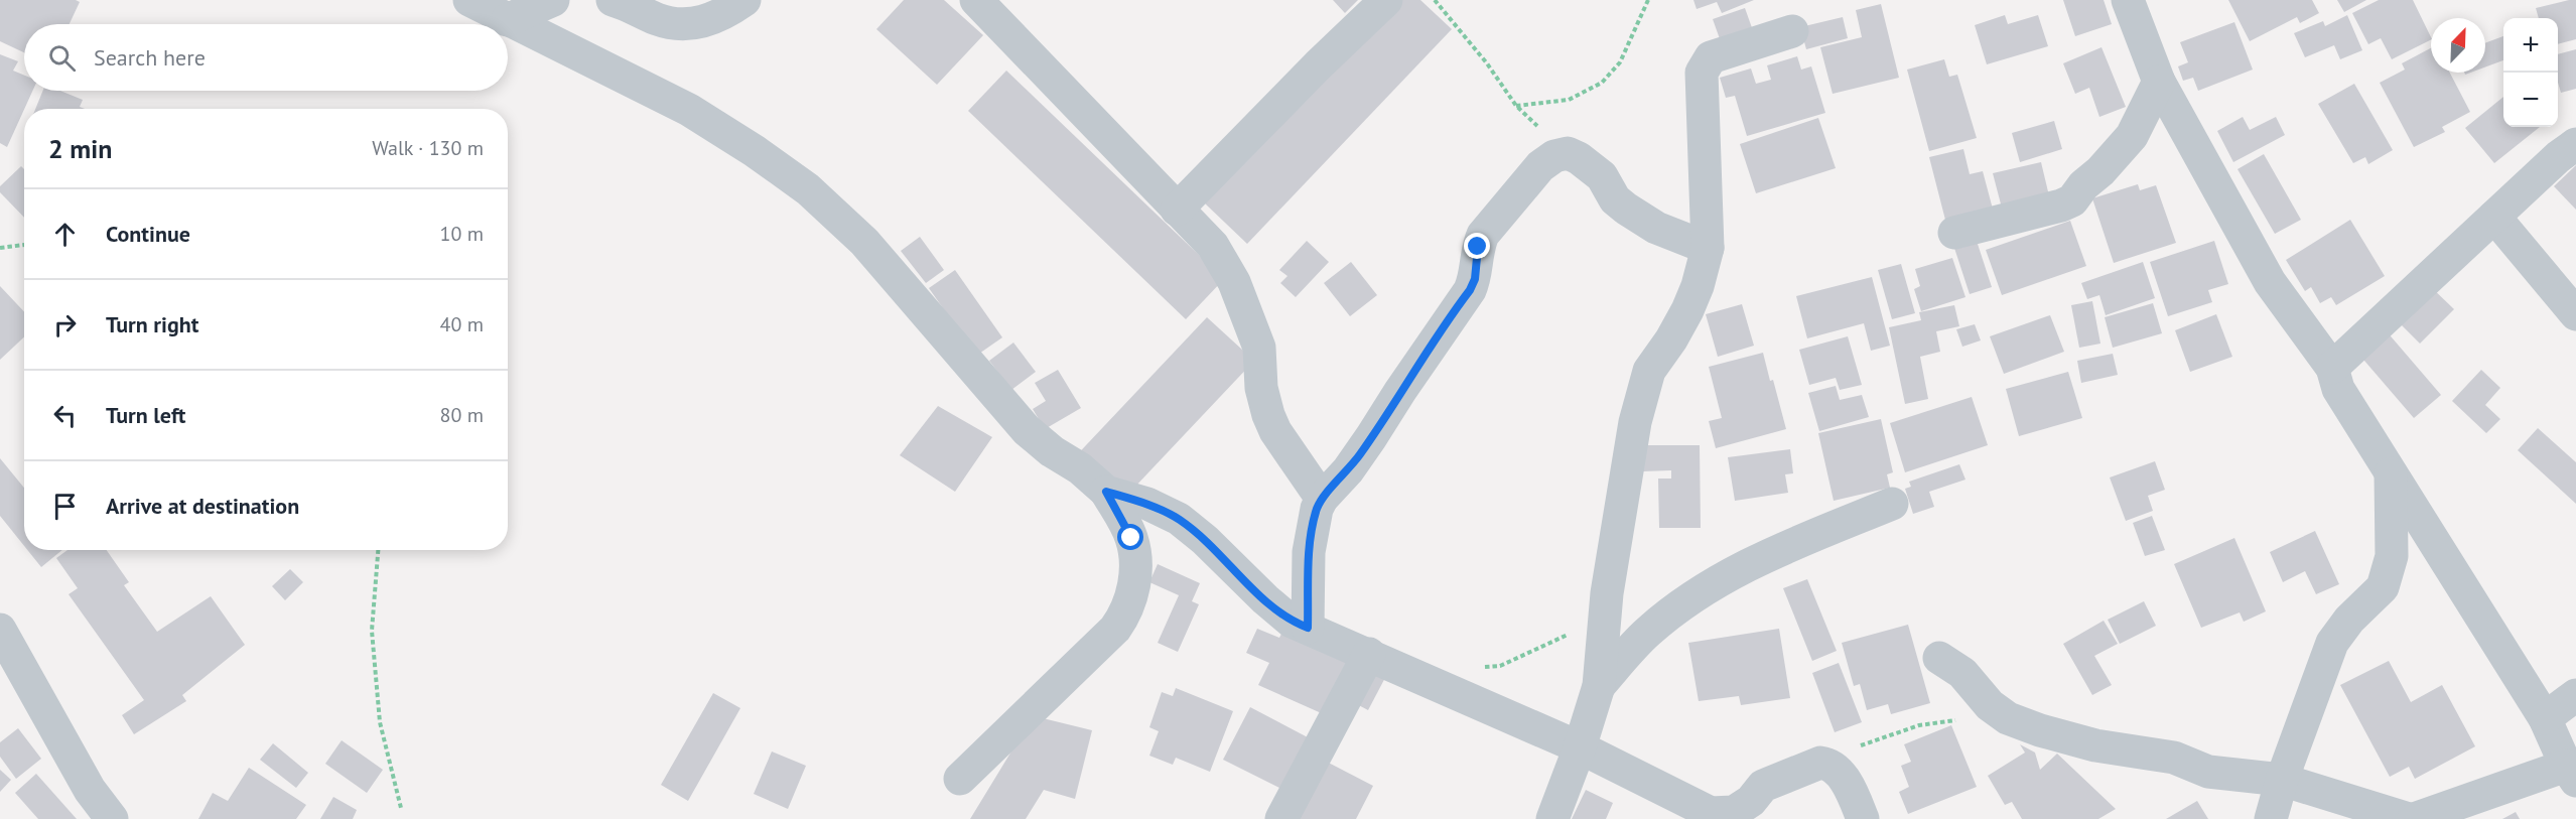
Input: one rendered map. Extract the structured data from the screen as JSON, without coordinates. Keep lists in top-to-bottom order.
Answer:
{
  "north": "top right",
  "page": {
    "map_buttons": ["+", "−"],
    "search": "Search here",
    "heading": ["2 min", "Walk · 130 m"],
    "list": [
      ["Continue", "10 m"],
      ["Turn right", "40 m"],
      ["Turn left", "80 m"],
      "Arrive at destination"
    ]
  }
}
